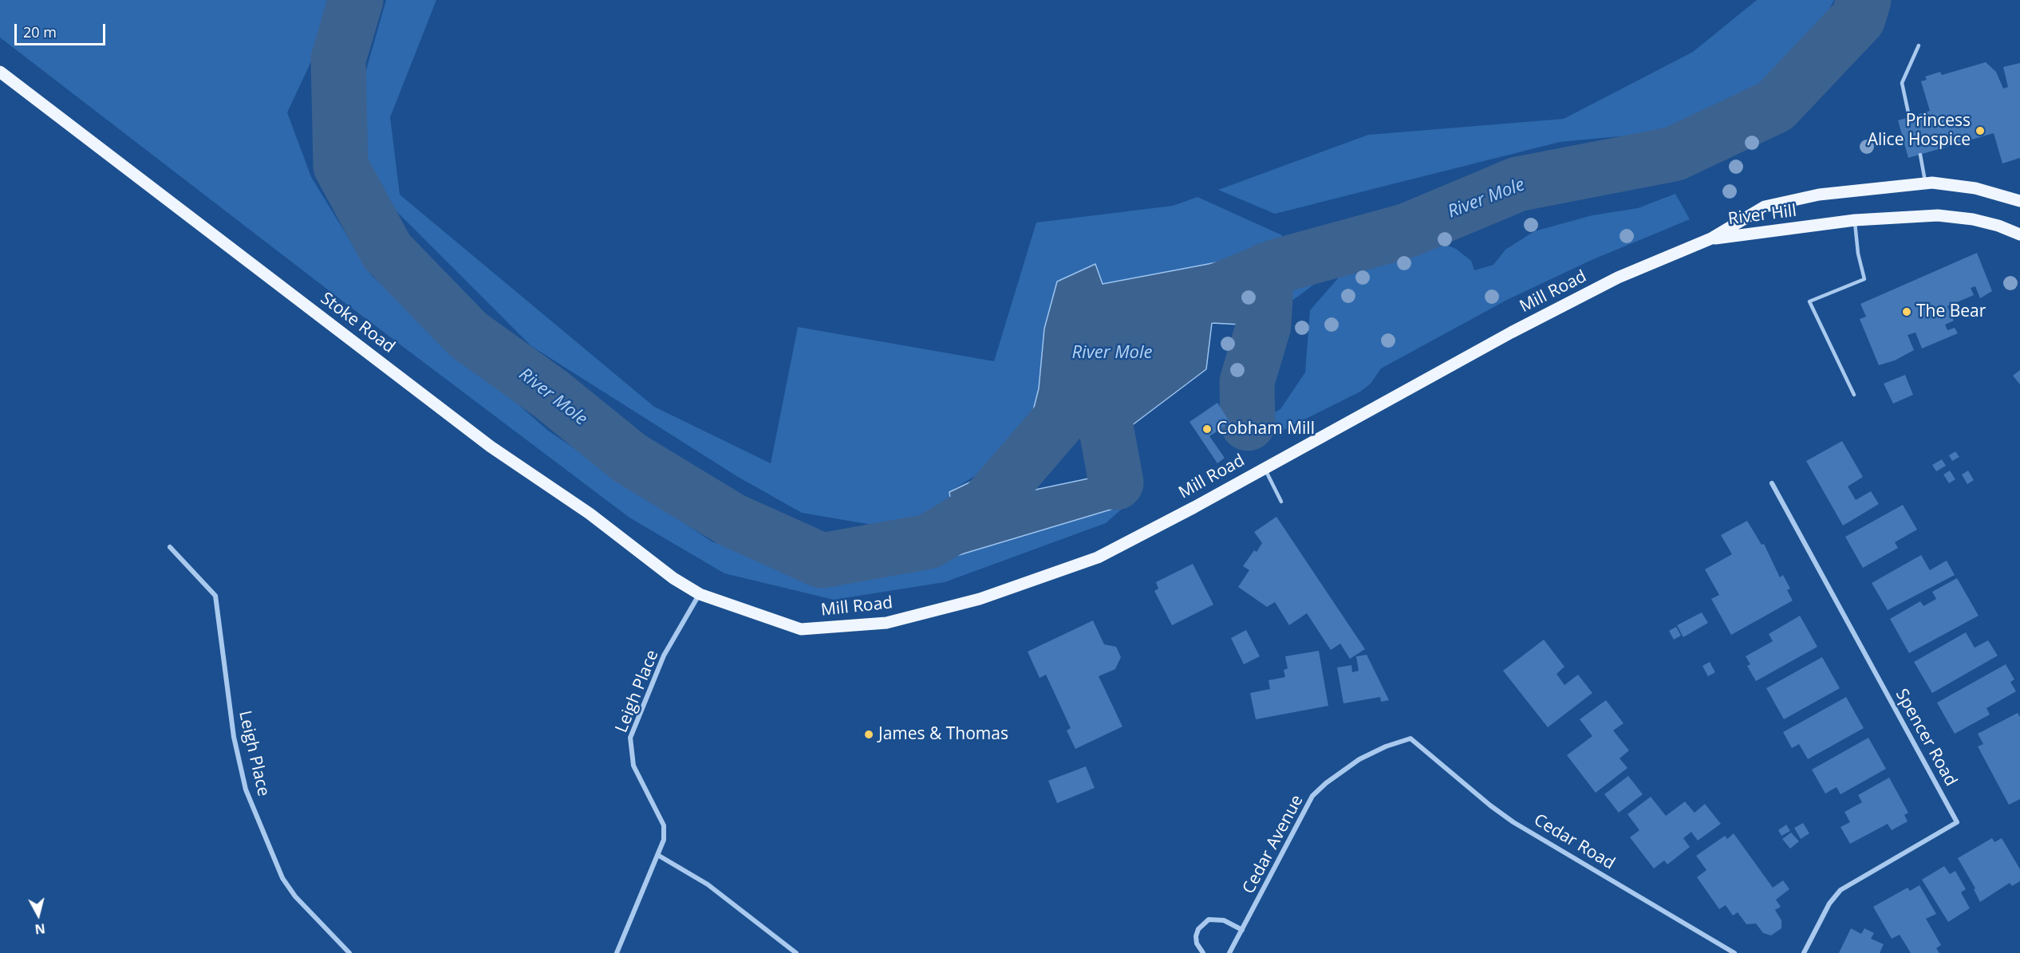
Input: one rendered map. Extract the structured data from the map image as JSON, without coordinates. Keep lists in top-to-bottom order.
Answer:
{
  "streets": {
    "main road": ["River Hill", "Mill Road", "Stoke Road"],
    "street": [
      "Leigh Place",
      "Spencer Road",
      "Cedar Road",
      "Cedar Avenue"
    ]
  },
  "crossings": [
    ["River Hill", "Mill Road"],
    ["Mill Road", "Stoke Road"],
    ["Mill Road", "Leigh Place"],
    ["Stoke Road", "Leigh Place"],
    ["Cedar Road", "Cedar Avenue"]
  ],
  "water": ["River Mole"],
  "places": [
    "Princess Alice Hospice",
    "The Bear",
    "Cobham Mill",
    "James & Thomas"
  ],
  "scale_bar": "20 m",
  "north": "bottom"
}
